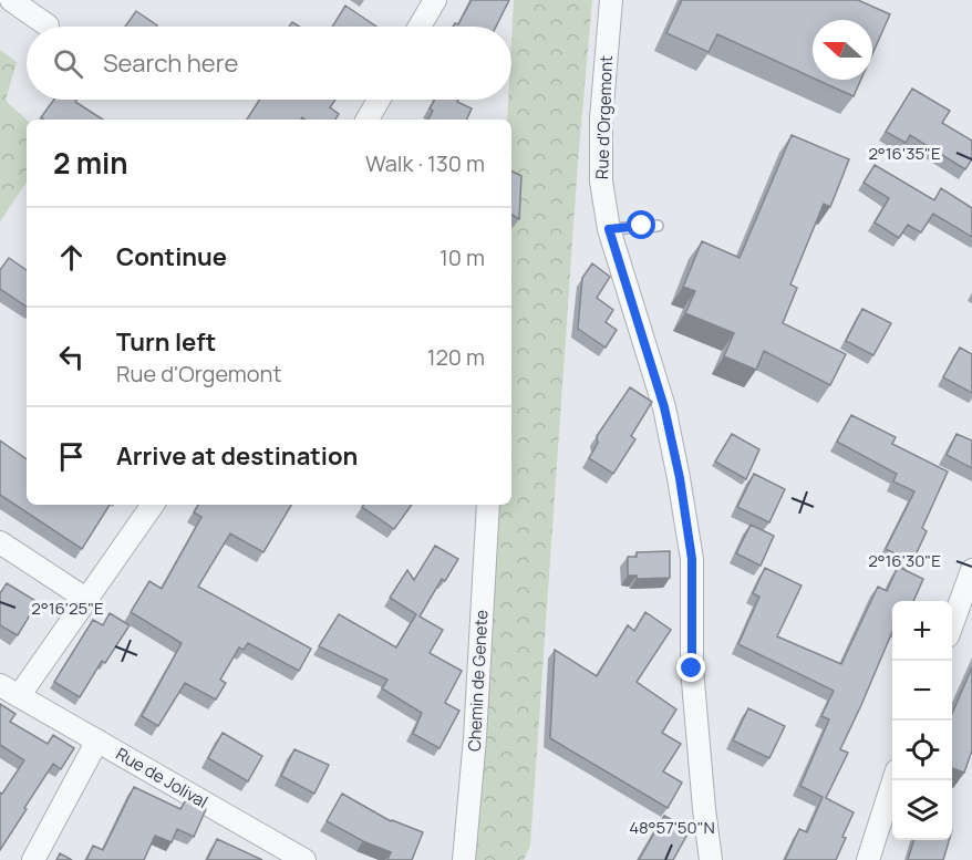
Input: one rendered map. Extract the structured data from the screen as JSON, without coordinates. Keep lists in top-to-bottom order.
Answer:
{
  "streets": {
    "street": ["Rue d'Orgemont", "Chemin de Genete", "Rue de Jolival"]
  },
  "north": "left",
  "page": {
    "search": "Search here",
    "heading": ["2 min", "Walk · 130 m"],
    "list": [
      ["Continue", "10 m"],
      ["Turn left", "Rue d'Orgemont", "120 m"],
      "Arrive at destination"
    ],
    "map_buttons": ["+", "−"]
  },
  "coordinates": [
    "2°16'35\"E",
    "2°16'30\"E",
    "2°16'25\"E",
    "48°57'50\"N"
  ]
}
